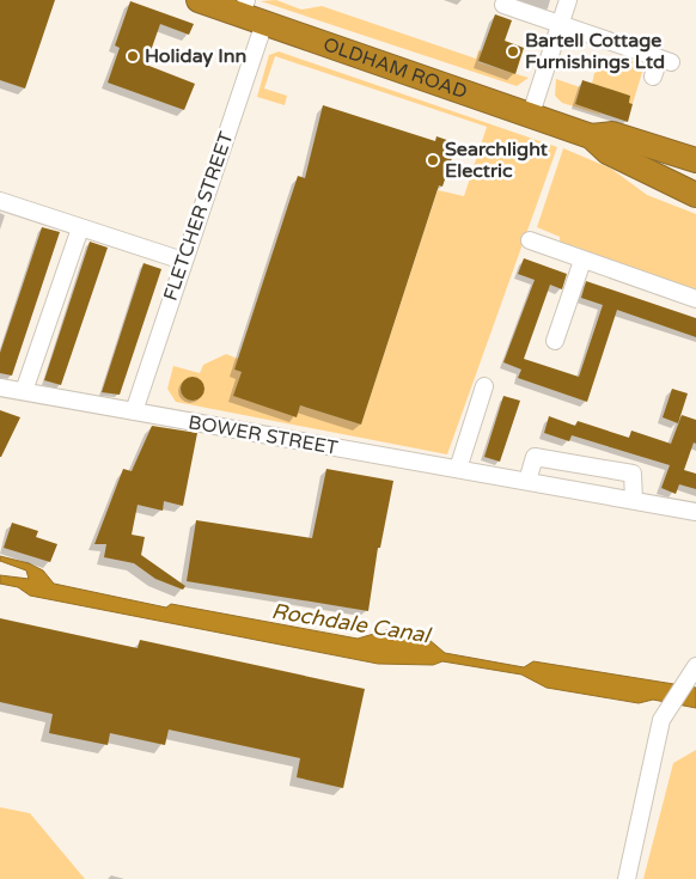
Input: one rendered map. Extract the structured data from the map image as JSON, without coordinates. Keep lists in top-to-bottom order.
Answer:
{
  "streets": {
    "highway": ["OLDHAM ROAD"],
    "street": ["FLETCHER STREET", "BOWER STREET"]
  },
  "crossings": [
    ["OLDHAM ROAD", "FLETCHER STREET"],
    ["FLETCHER STREET", "BOWER STREET"]
  ],
  "water": ["Rochdale Canal"],
  "places": ["Bartell Cottage Furnishings Ltd", "Holiday Inn", "Searchlight Electric"]
}
